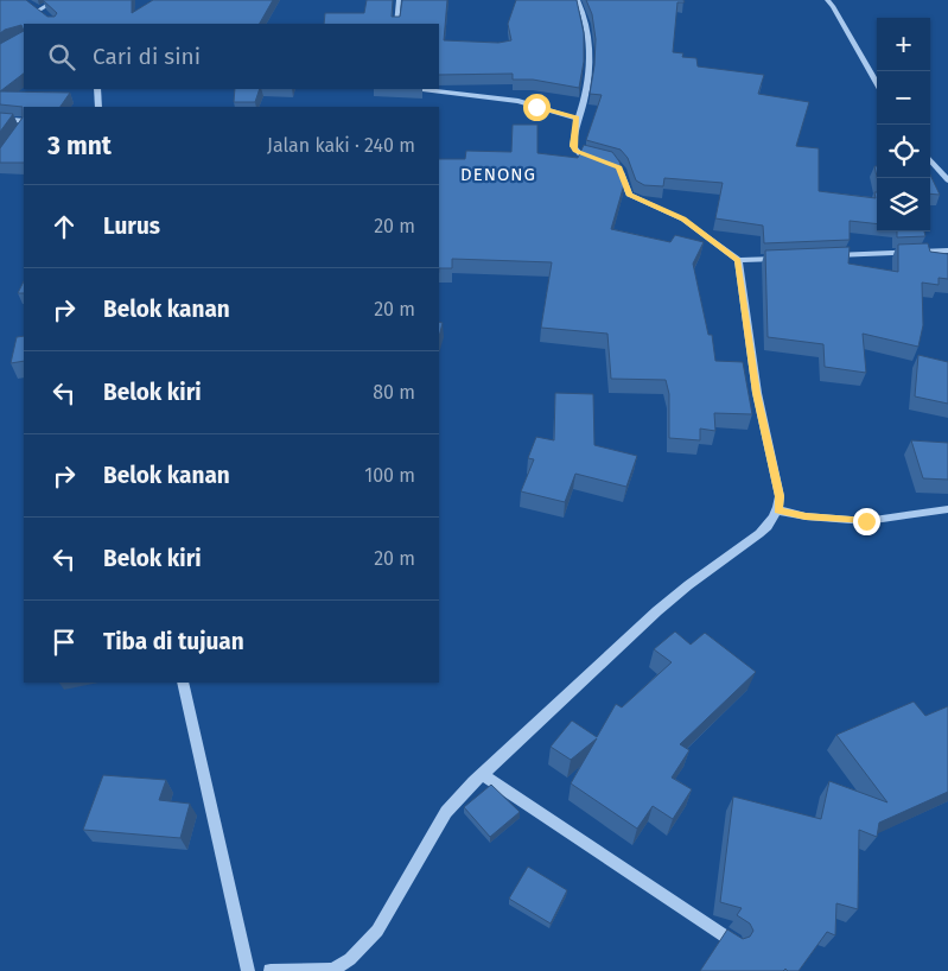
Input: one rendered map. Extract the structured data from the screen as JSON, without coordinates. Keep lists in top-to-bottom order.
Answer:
{
  "districts": ["DENONG"],
  "page": {
    "map_buttons": ["+", "−"],
    "search": "Cari di sini",
    "heading": ["3 mnt", "Jalan kaki · 240 m"],
    "list": [
      ["Lurus", "20 m"],
      ["Belok kanan", "20 m"],
      ["Belok kiri", "80 m"],
      ["Belok kanan", "100 m"],
      ["Belok kiri", "20 m"],
      "Tiba di tujuan"
    ]
  }
}
